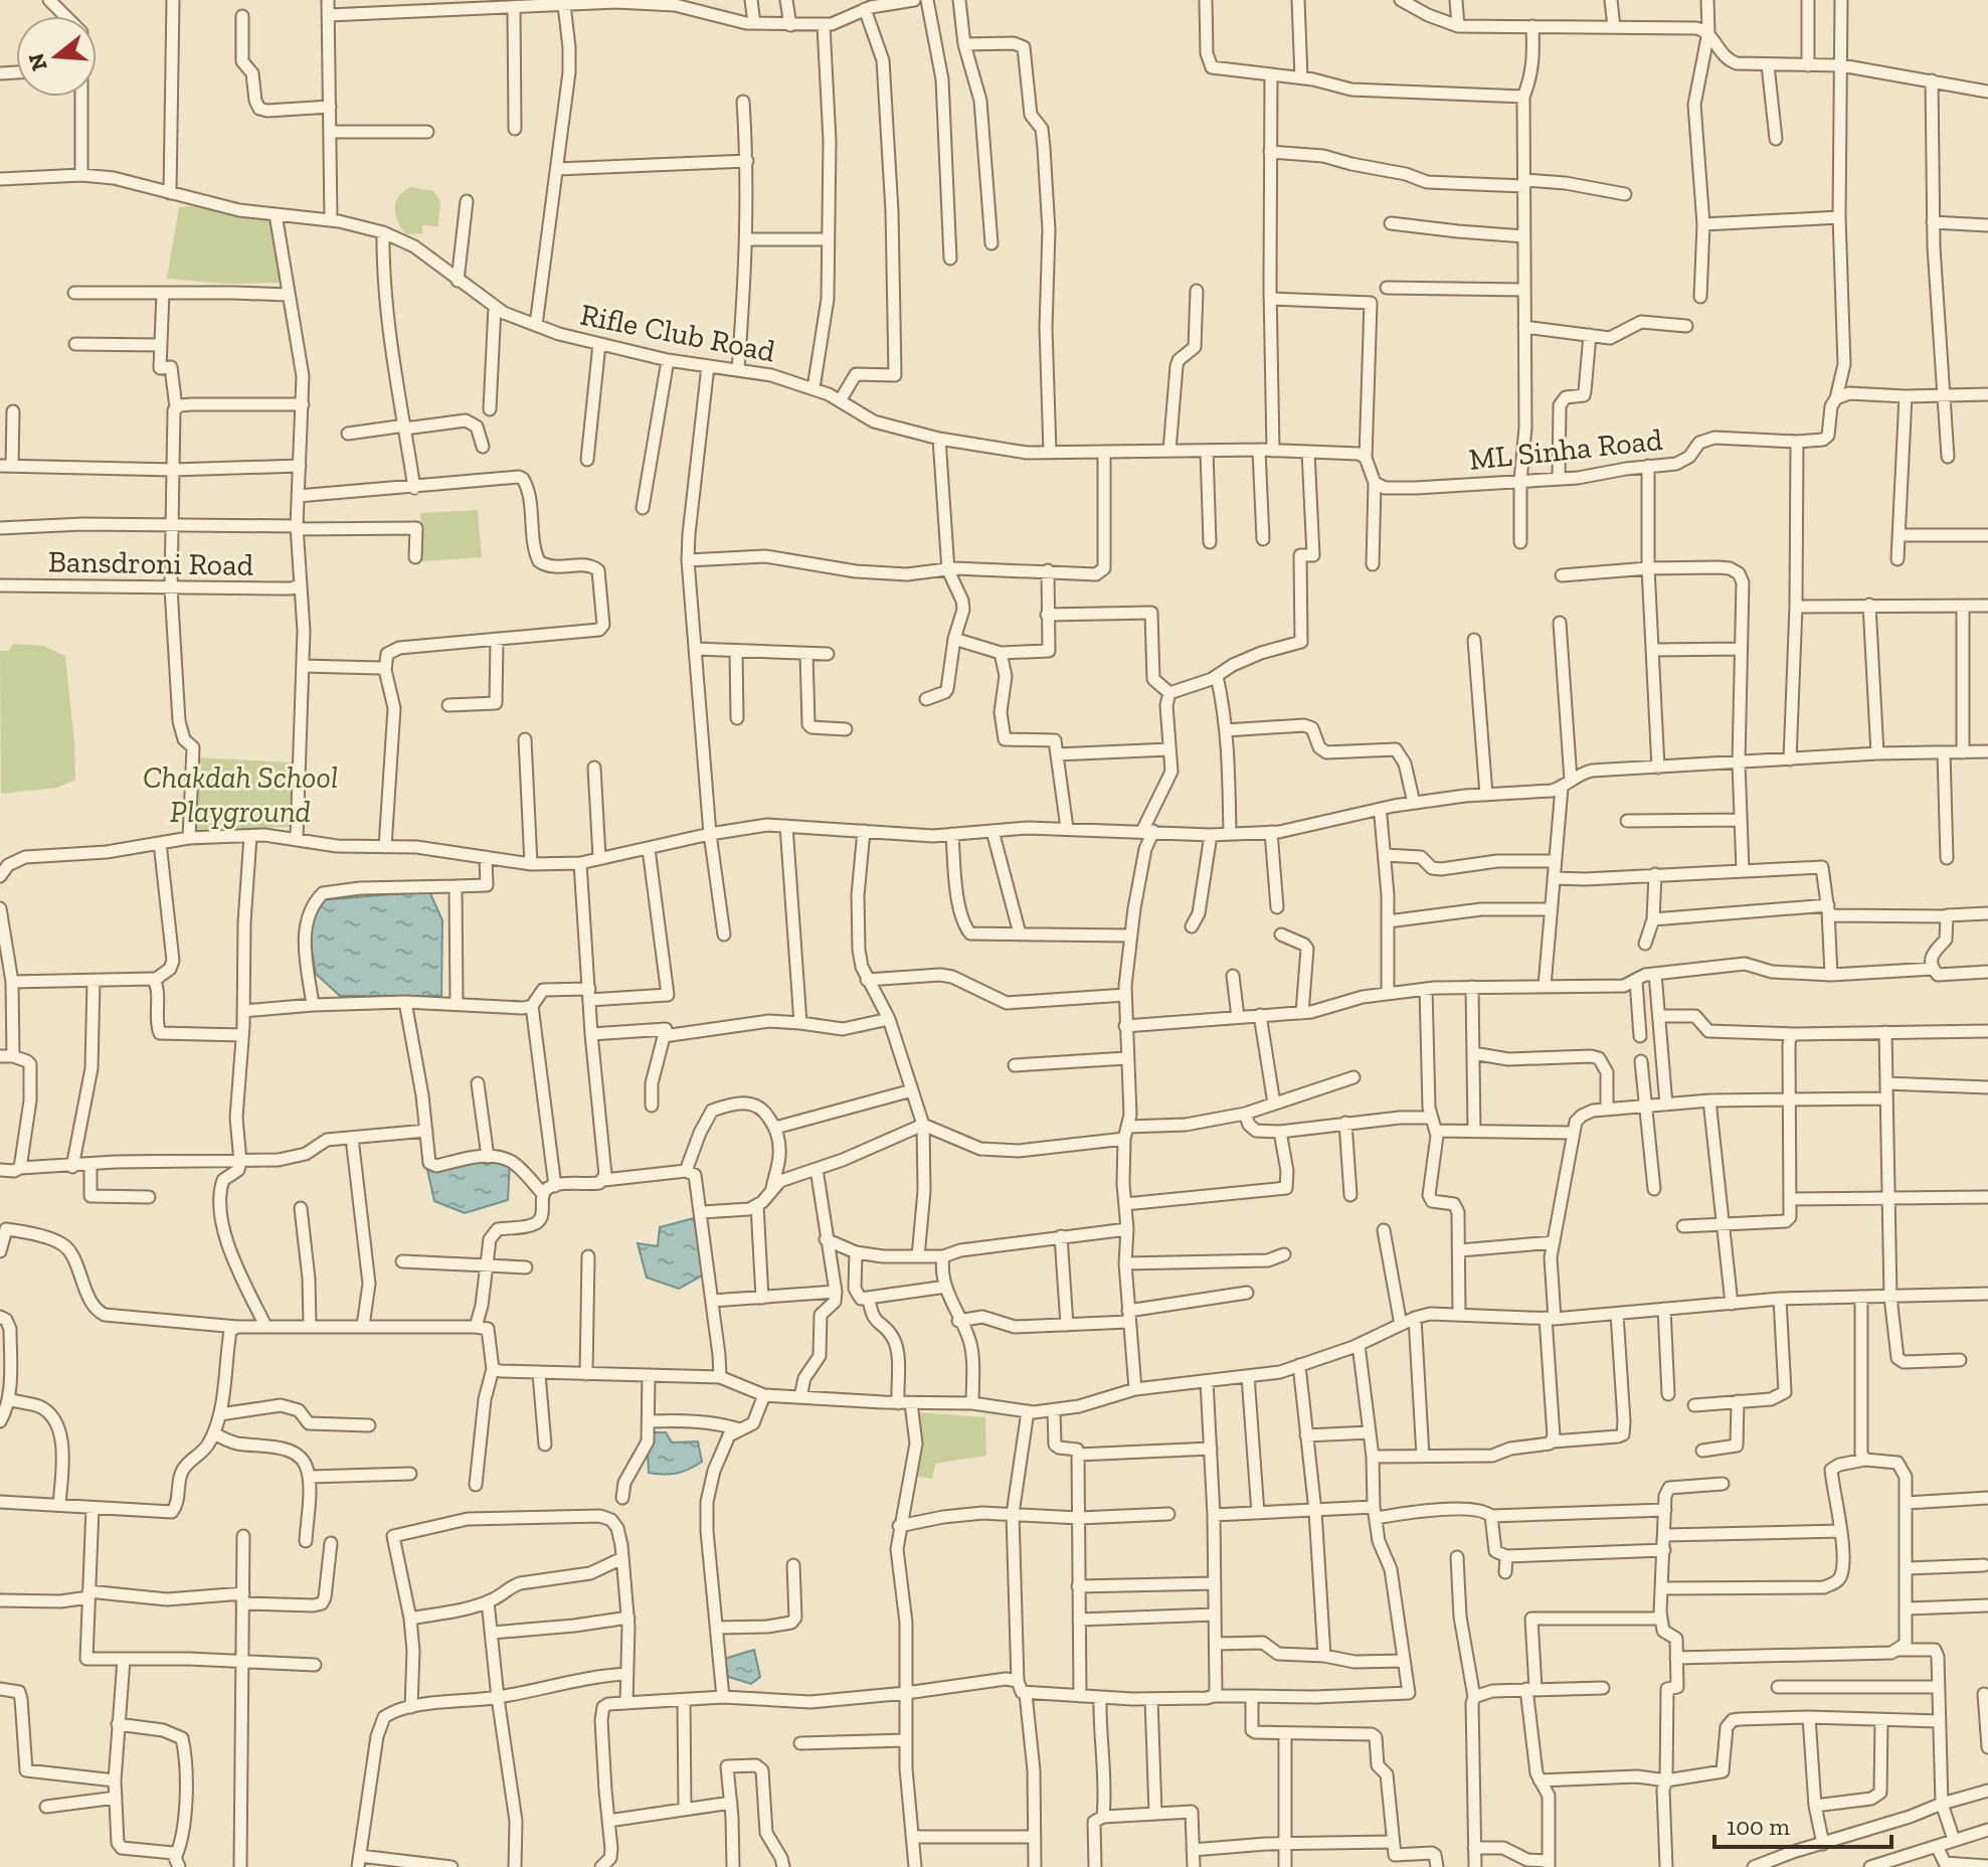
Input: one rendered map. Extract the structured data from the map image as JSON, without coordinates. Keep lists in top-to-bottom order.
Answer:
{
  "streets": {
    "street": ["Rifle Club Road", "ML Sinha Road", "Bansdroni Road"]
  },
  "parks": ["Chakdah School Playground"],
  "scale_bar": "100 m",
  "north": "left"
}
